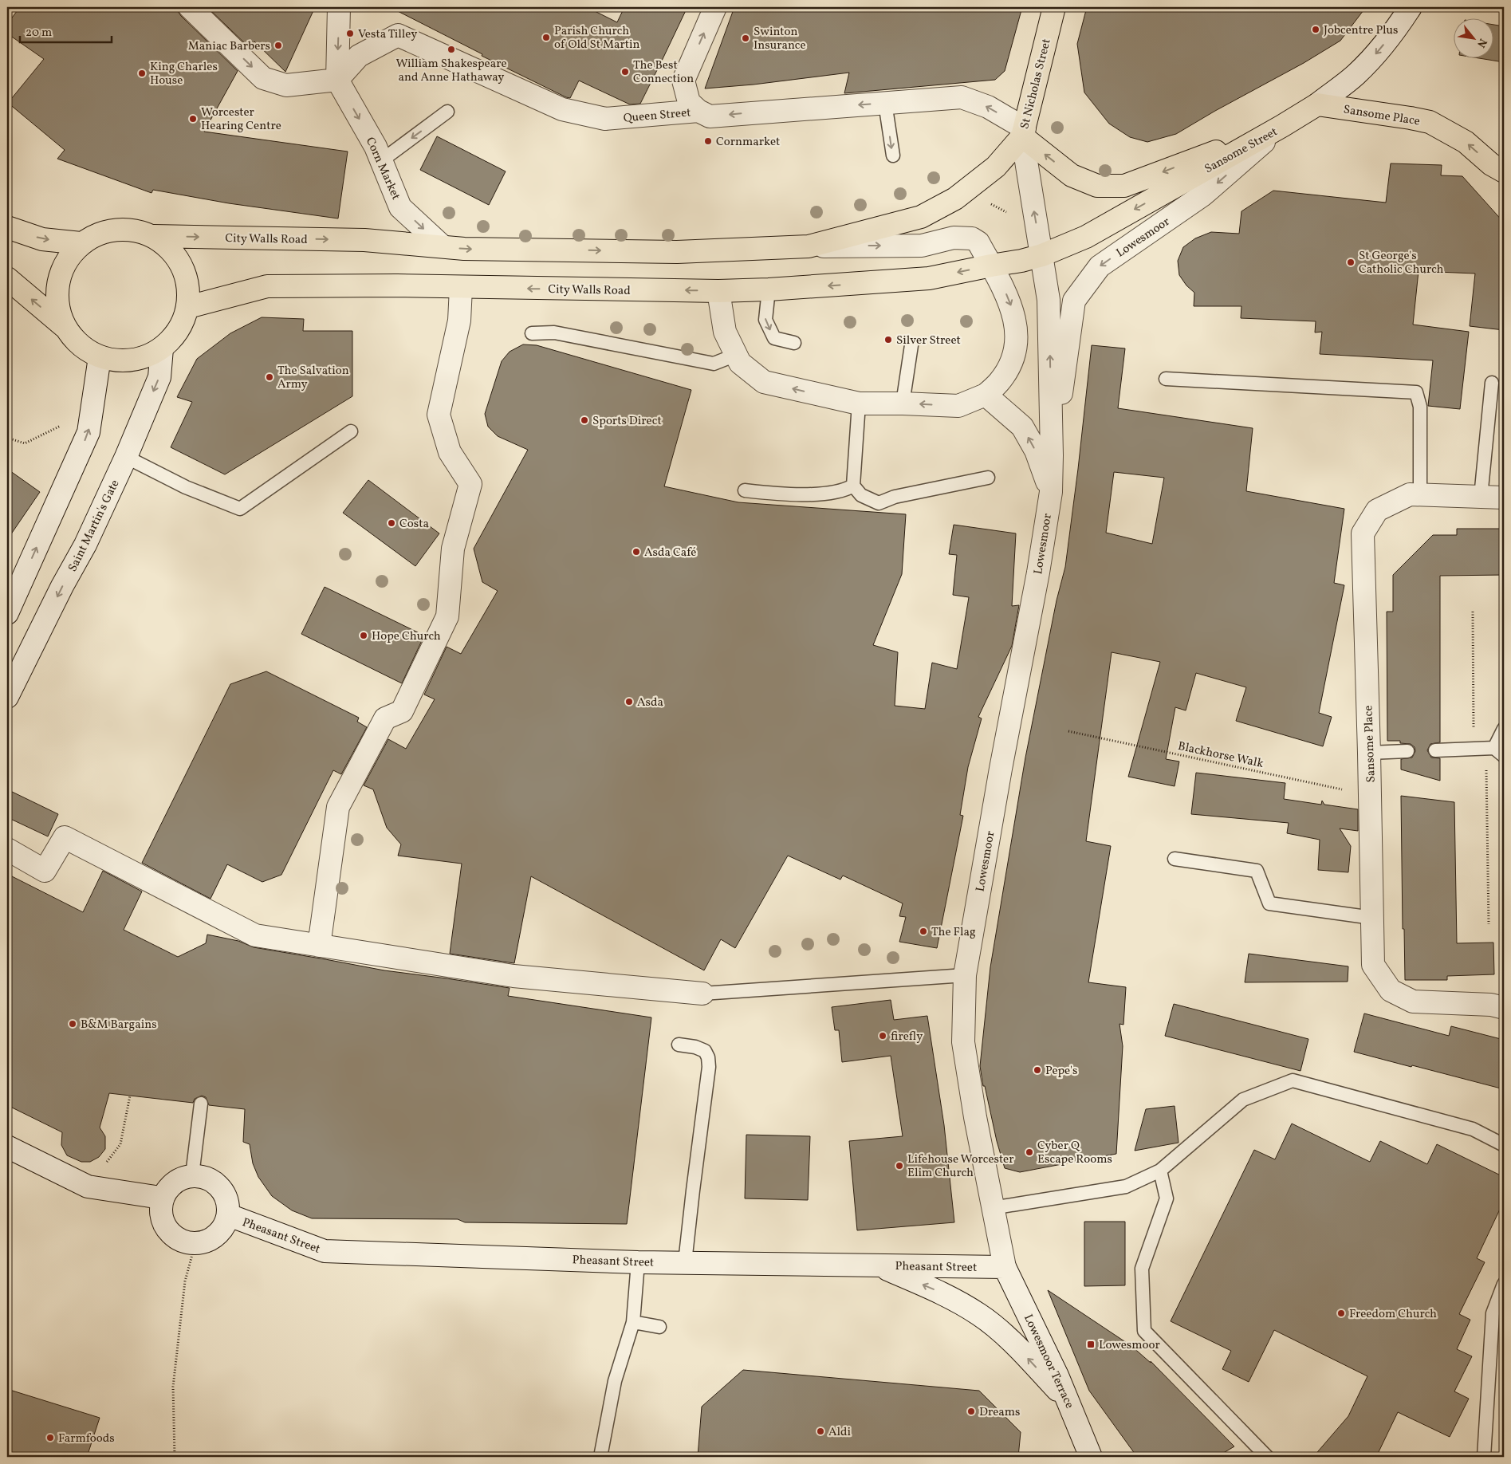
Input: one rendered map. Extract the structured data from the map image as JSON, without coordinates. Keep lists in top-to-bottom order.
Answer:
{
  "streets": {
    "main road": [
      "St Nicholas Street",
      "Sansome Place",
      "Sansome Street",
      "City Walls Road"
    ],
    "street": [
      "Queen Street",
      "Corn Market",
      "Lowesmoor",
      "Saint Martin's Gate",
      "Pheasant Street",
      "Lowesmoor Terrace"
    ],
    "path": ["Blackhorse Walk"]
  },
  "crossings": [
    ["St Nicholas Street", "Queen Street"],
    ["St Nicholas Street", "Sansome Street"],
    ["St Nicholas Street", "Lowesmoor"],
    ["St Nicholas Street", "City Walls Road"],
    ["Queen Street", "Corn Market"],
    ["Queen Street", "City Walls Road"],
    ["Sansome Place", "Sansome Street"],
    ["Sansome Place", "Blackhorse Walk"],
    ["Sansome Street", "Lowesmoor"],
    ["Sansome Street", "City Walls Road"],
    ["Corn Market", "City Walls Road"],
    ["Lowesmoor", "City Walls Road"],
    ["Lowesmoor", "Pheasant Street"],
    ["Lowesmoor", "Lowesmoor Terrace"],
    ["City Walls Road", "Saint Martin's Gate"],
    ["Pheasant Street", "Lowesmoor Terrace"]
  ],
  "one_way": [
    "St Nicholas Street",
    "Queen Street",
    "Sansome Street",
    "Corn Market"
  ],
  "places": {
    "other": [
      "Jobcentre Plus",
      "Vesta Tilley",
      "Parish Church of Old St Martin",
      "Swinton Insurance",
      "Maniac Barbers",
      "William Shakespeare and Anne Hathaway",
      "The Best Connection",
      "King Charles House",
      "Worcester Hearing Centre",
      "Cornmarket",
      "St George's Catholic Church",
      "Silver Street",
      "The Salvation Army",
      "Sports Direct",
      "Costa",
      "Asda Café",
      "Hope Church",
      "Asda",
      "The Flag",
      "B&M Bargains",
      "firefly",
      "Pepe's",
      "Cyber Q Escape Rooms",
      "Lifehouse Worcester Elim Church",
      "Freedom Church",
      "Dreams",
      "Aldi",
      "Farmfoods"
    ],
    "transit": ["Lowesmoor"]
  },
  "scale_bar": "20 m",
  "north": "bottom right"
}
